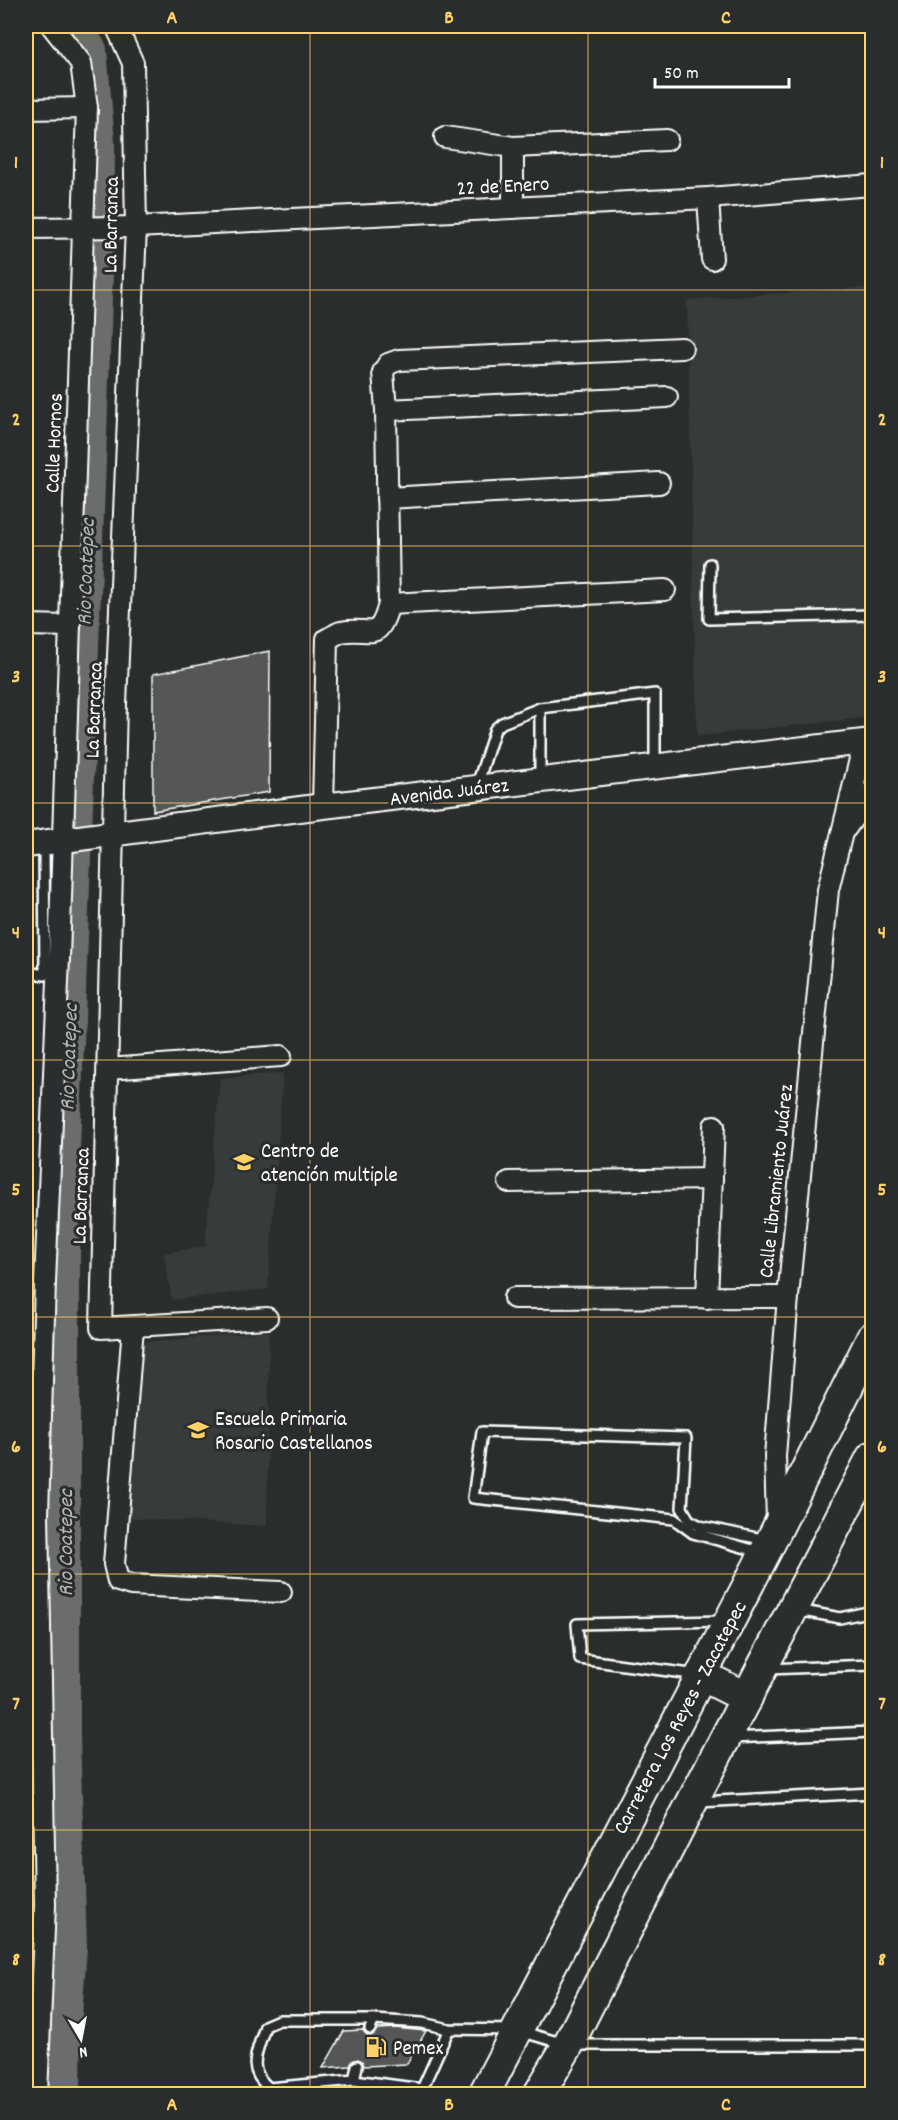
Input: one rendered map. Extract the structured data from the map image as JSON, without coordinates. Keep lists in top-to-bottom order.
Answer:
{
  "streets": {
    "main road": ["Carretera Los Reyes - Zacatepec"],
    "street": [
      "22 de Enero",
      "La Barranca",
      "Calle Hornos",
      "Avenida Juárez",
      "Calle Libramiento Juárez"
    ]
  },
  "crossings": [
    ["22 de Enero", "La Barranca"],
    ["22 de Enero", "Calle Hornos"],
    ["La Barranca", "Avenida Juárez"],
    ["Calle Hornos", "Avenida Juárez"],
    ["Avenida Juárez", "Calle Libramiento Juárez"],
    ["Calle Libramiento Juárez", "Carretera Los Reyes - Zacatepec"]
  ],
  "water": ["Rio Coatepec"],
  "places": {
    "school or university": ["Centro de atención multiple", "Escuela Primaria Rosario Castellanos"],
    "fuel station": ["Pemex"]
  },
  "scale_bar": "50 m",
  "north": "bottom",
  "grid": {
    "columns": ["A", "B", "C"],
    "rows": [
      "1",
      "2",
      "3",
      "4",
      "5",
      "6",
      "7",
      "8"
    ]
  }
}
